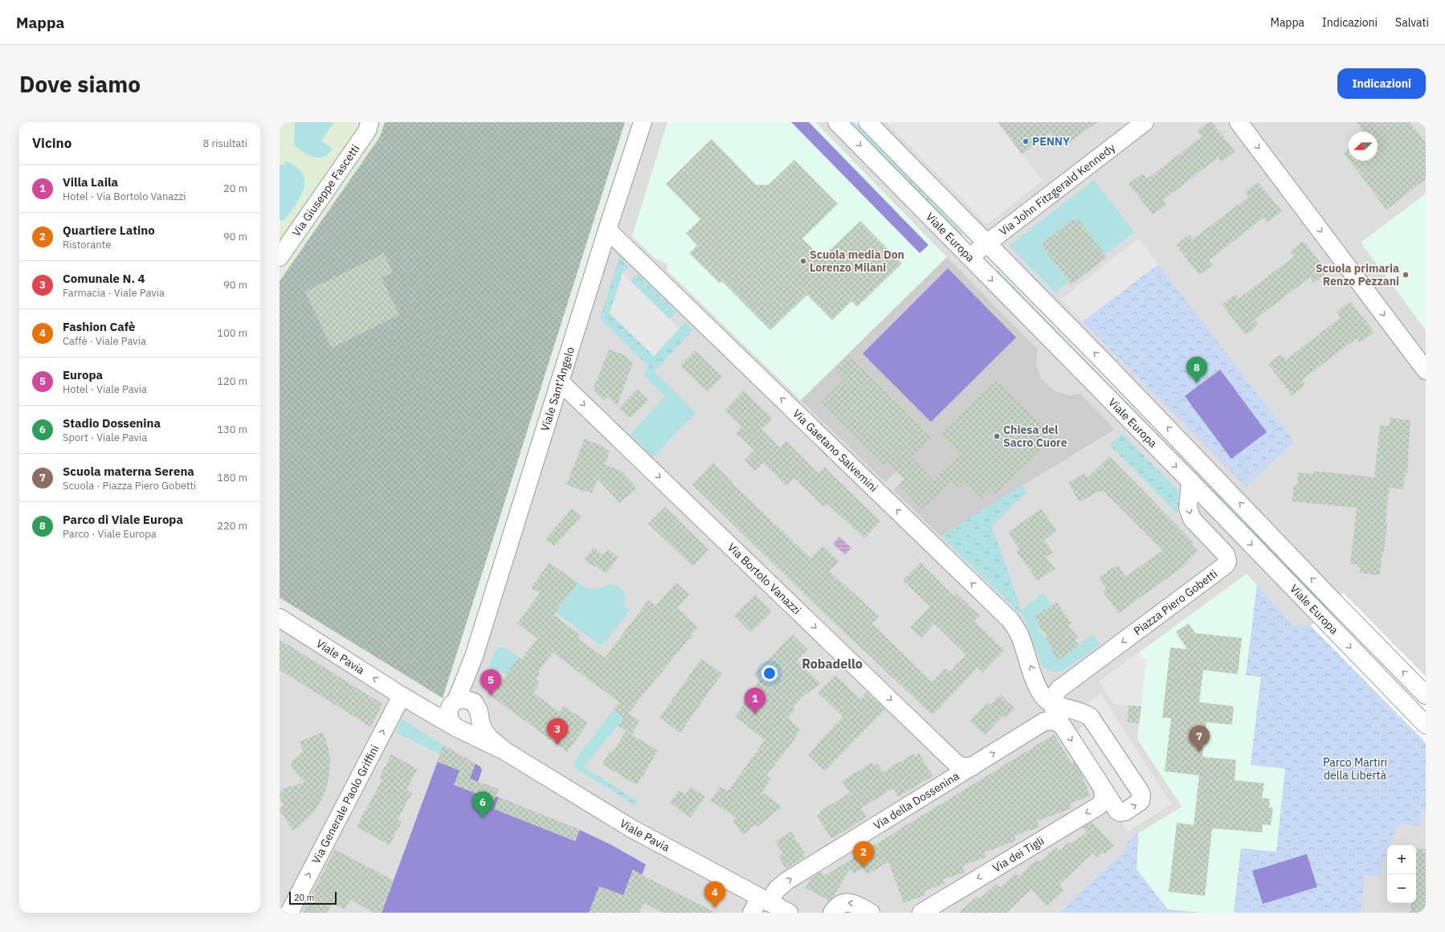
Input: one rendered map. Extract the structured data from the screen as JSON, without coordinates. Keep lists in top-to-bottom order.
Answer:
{
  "streets": {
    "street": [
      "Via John Fitzgerald Kennedy",
      "Via Giuseppe Fascetti",
      "Viale Europa",
      "Viale Sant'Angelo",
      "Via Gaetano Salvemini",
      "Via Bortolo Vanazzi",
      "Piazza Piero Gobetti",
      "Viale Pavia",
      "Via della Dossenina",
      "Via Generale Paolo Griffini",
      "Via dei Tigli"
    ]
  },
  "crossings": [
    ["Via John Fitzgerald Kennedy", "Viale Europa"],
    ["Viale Europa", "Piazza Piero Gobetti"],
    ["Viale Sant'Angelo", "Via Gaetano Salvemini"],
    ["Viale Sant'Angelo", "Via Bortolo Vanazzi"],
    ["Via Gaetano Salvemini", "Piazza Piero Gobetti"],
    ["Via Bortolo Vanazzi", "Via della Dossenina"],
    ["Viale Pavia", "Via della Dossenina"],
    ["Viale Pavia", "Via Generale Paolo Griffini"]
  ],
  "one_way": [
    "Via Gaetano Salvemini",
    "Via Bortolo Vanazzi",
    "Piazza Piero Gobetti",
    "Via della Dossenina",
    "Via Generale Paolo Griffini",
    "Via dei Tigli"
  ],
  "districts": ["Robadello"],
  "parks": ["Parco Martiri della Libertà"],
  "places": [
    "PENNY",
    "Scuola media Don Lorenzo Milani",
    "Scuola primaria Renzo Pezzani",
    "Chiesa del Sacro Cuore"
  ],
  "scale_bar": "20 m",
  "north": "left",
  "page": {
    "header": "Mappa",
    "nav": ["Mappa", "Indicazioni", "Salvati"],
    "buttons": "Indicazioni",
    "title": "Dove siamo",
    "heading": ["Vicino", "8 risultati"],
    "list": [
      {
        "mark": "1",
        "name": "Villa Laila",
        "note": "Hotel · Via Bortolo Vanazzi",
        "value": "20 m"
      },
      {
        "mark": "2",
        "name": "Quartiere Latino",
        "note": "Ristorante",
        "value": "90 m"
      },
      {
        "mark": "3",
        "name": "Comunale N. 4",
        "note": "Farmacia · Viale Pavia",
        "value": "90 m"
      },
      {
        "mark": "4",
        "name": "Fashion Cafè",
        "note": "Caffè · Viale Pavia",
        "value": "100 m"
      },
      {
        "mark": "5",
        "name": "Europa",
        "note": "Hotel · Viale Pavia",
        "value": "120 m"
      },
      {
        "mark": "6",
        "name": "Stadio Dossenina",
        "note": "Sport · Viale Pavia",
        "value": "130 m"
      },
      {
        "mark": "7",
        "name": "Scuola materna Serena",
        "note": "Scuola · Piazza Piero Gobetti",
        "value": "180 m"
      },
      {
        "mark": "8",
        "name": "Parco di Viale Europa",
        "note": "Parco · Viale Europa",
        "value": "220 m"
      }
    ],
    "pins": [
      "8",
      "5",
      "1",
      "3",
      "7",
      "6",
      "2",
      "4"
    ],
    "map_buttons": ["+", "−"],
    "scale": "20 m"
  }
}
